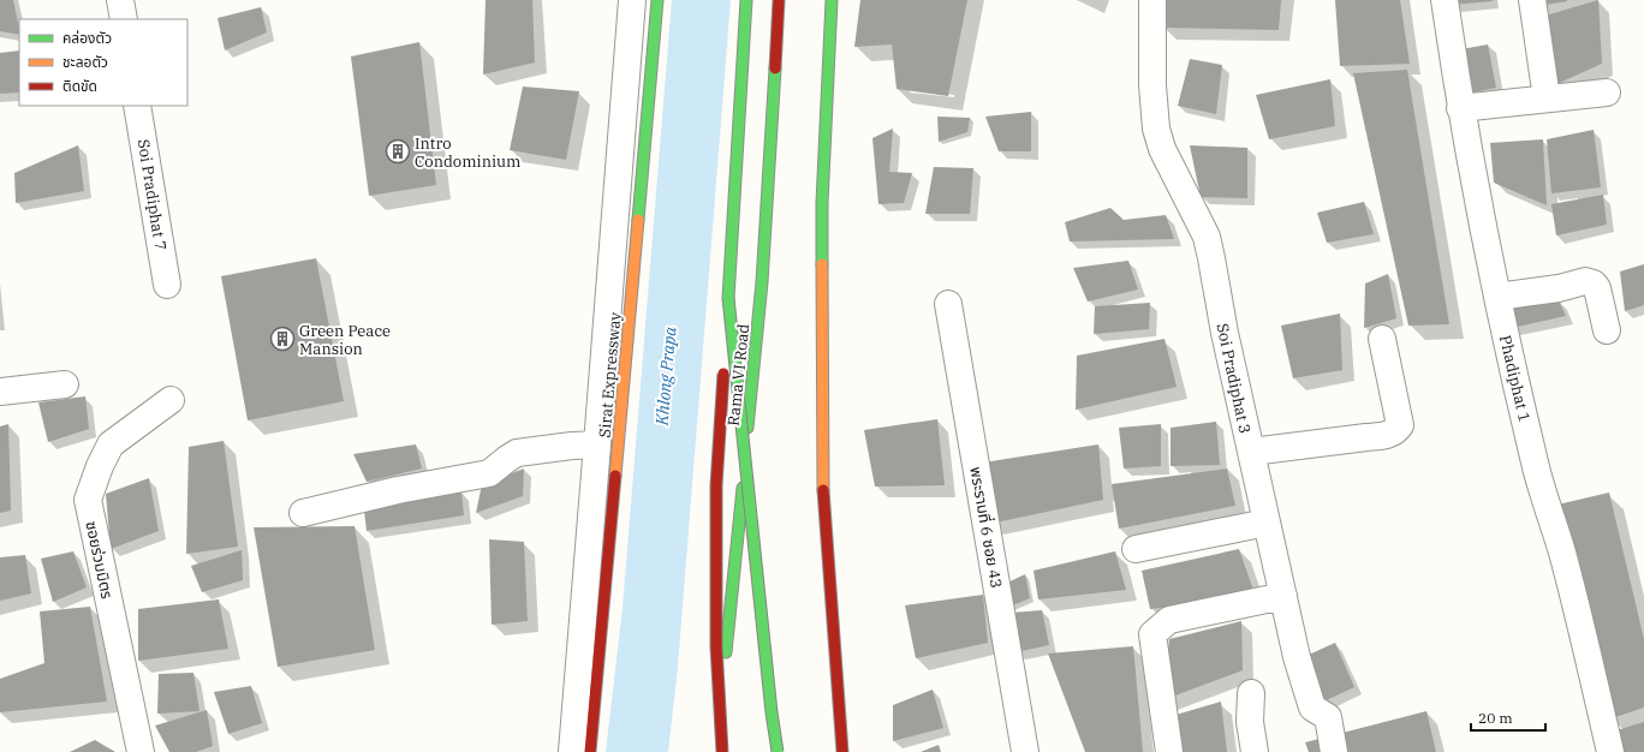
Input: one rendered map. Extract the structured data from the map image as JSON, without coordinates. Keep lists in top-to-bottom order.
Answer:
{
  "streets": {
    "main road": ["Sirat Expressway", "Rama VI Road"],
    "street": [
      "Soi Pradiphat 7",
      "Soi Pradiphat 3",
      "Phadiphat 1",
      "พระรามที่ 6 ซอย 43",
      "ซอยร่วมมิตร"
    ]
  },
  "water": ["Khlong Prapa"],
  "places": {
    "building": ["Intro Condominium", "Green Peace Mansion"]
  },
  "legend": ["คล่องตัว", "ชะลอตัว", "ติดขัด"],
  "scale_bar": "20 m"
}
